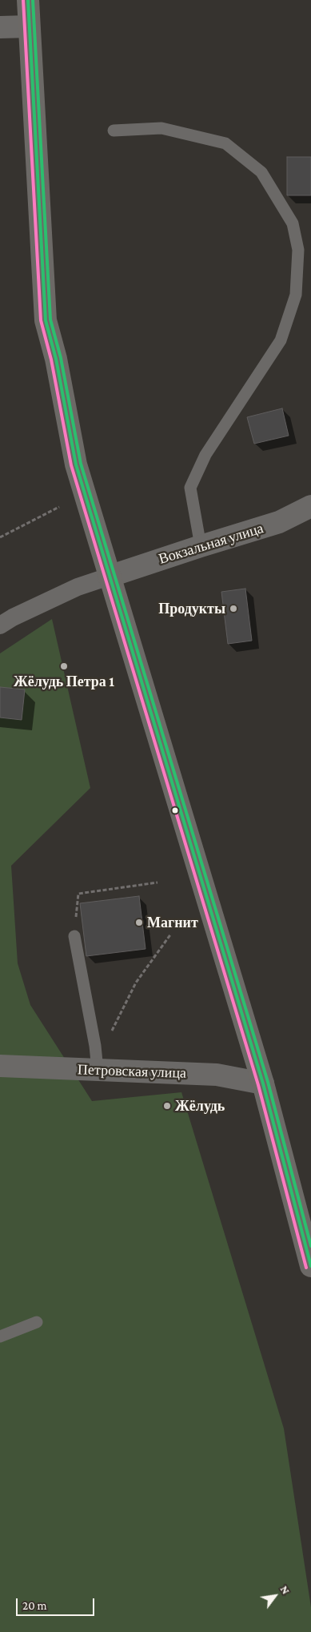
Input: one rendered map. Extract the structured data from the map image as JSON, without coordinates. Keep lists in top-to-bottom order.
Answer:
{
  "streets": {
    "street": ["Вокзальная улица", "Петровская улица"]
  },
  "places": [
    "Продукты",
    "Жёлудь Петра 1",
    "Магнит",
    "Жёлудь"
  ],
  "scale_bar": "20 m",
  "north": "top right"
}
